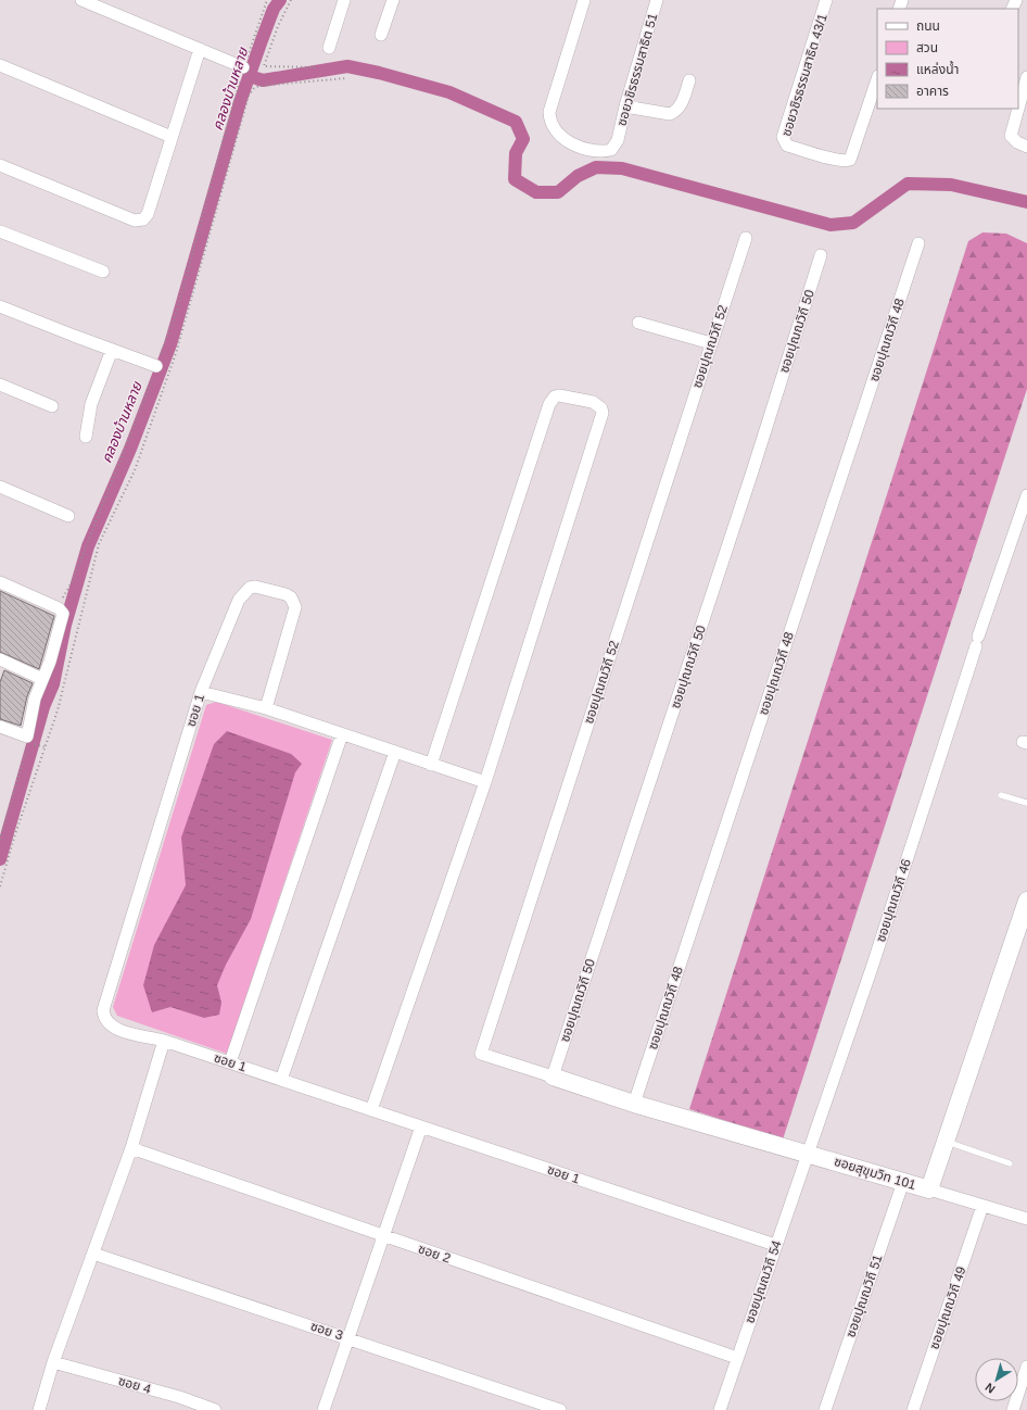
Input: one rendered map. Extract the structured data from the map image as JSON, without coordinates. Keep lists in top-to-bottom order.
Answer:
{
  "streets": {
    "street": [
      "ซอยวชิรธรรมสาธิต 51",
      "ซอยวชิรธรรมสาธิต 43/1",
      "ซอยปุณณวิถี 50",
      "ซอยปุณณวิถี 48",
      "ซอยปุณณวิถี 52",
      "ซอย 1",
      "ซอยปุณณวิถี 46",
      "ซอยสุขุมวิท 101",
      "ซอย 2",
      "ซอยปุณณวิถี 54",
      "ซอยปุณณวิถี 51",
      "ซอยปุณณวิถี 49",
      "ซอย 3",
      "ซอย 4"
    ]
  },
  "crossings": [
    ["ซอยปุณณวิถี 50", "ซอยปุณณวิถี 52"],
    ["ซอยปุณณวิถี 50", "ซอยสุขุมวิท 101"],
    ["ซอยปุณณวิถี 48", "ซอยสุขุมวิท 101"],
    ["ซอยปุณณวิถี 52", "ซอยสุขุมวิท 101"],
    ["ซอย 1", "ซอยปุณณวิถี 54"],
    ["ซอยปุณณวิถี 46", "ซอยสุขุมวิท 101"],
    ["ซอยปุณณวิถี 46", "ซอยปุณณวิถี 54"],
    ["ซอยสุขุมวิท 101", "ซอยปุณณวิถี 54"],
    ["ซอยสุขุมวิท 101", "ซอยปุณณวิถี 51"],
    ["ซอย 2", "ซอยปุณณวิถี 54"]
  ],
  "water": ["คลองบ้านหลาย"],
  "legend": [
    "ถนน",
    "สวน",
    "แหล่งน้ำ",
    "อาคาร"
  ],
  "north": "bottom left"
}
